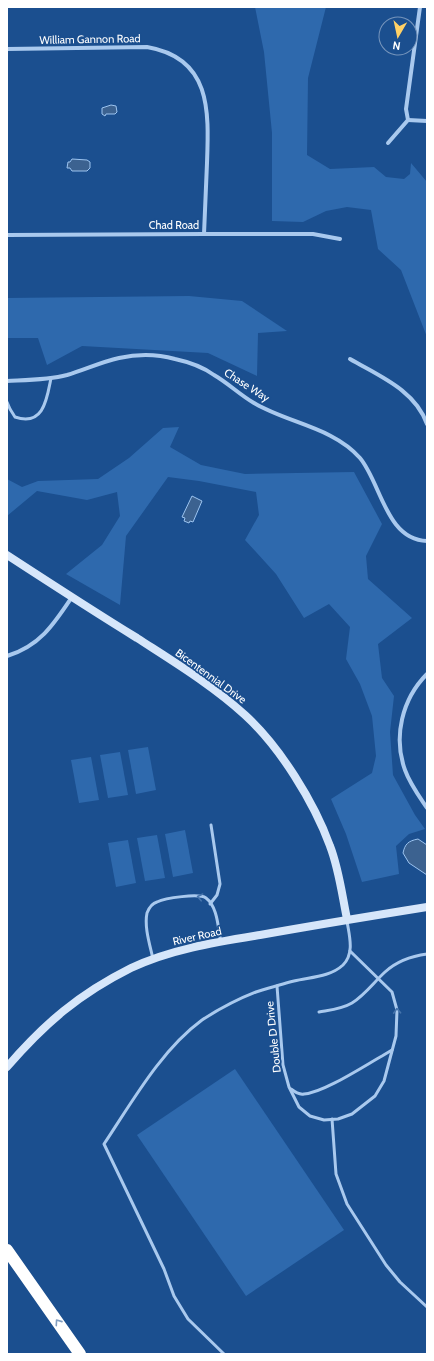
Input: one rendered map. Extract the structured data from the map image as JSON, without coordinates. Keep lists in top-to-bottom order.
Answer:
{
  "streets": {
    "street": [
      "William Gannon Road",
      "Chad Road",
      "Chase Way",
      "Bicentennial Drive",
      "River Road"
    ],
    "lane": ["Double D Drive"]
  },
  "crossings": [
    ["William Gannon Road", "Chad Road"],
    ["Bicentennial Drive", "River Road"]
  ],
  "north": "bottom"
}
